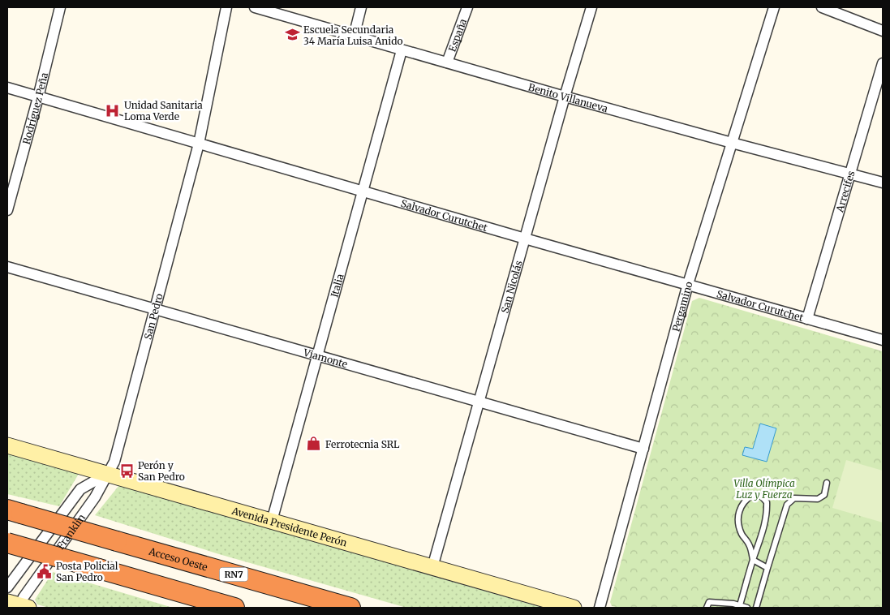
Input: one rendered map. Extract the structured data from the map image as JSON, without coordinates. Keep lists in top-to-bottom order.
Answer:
{
  "streets": {
    "highway": ["Acceso Oeste", "RN7"],
    "street": [
      "España",
      "Benito Villanueva",
      "Rodríguez Peña",
      "Arrecifes",
      "Salvador Curutchet",
      "Italia",
      "San Nicolás",
      "Pergamino",
      "San Pedro",
      "Viamonte",
      "Avenida Presidente Perón",
      "Franklin"
    ]
  },
  "crossings": [
    ["España", "Benito Villanueva"],
    ["Benito Villanueva", "Arrecifes"],
    ["Benito Villanueva", "Italia"],
    ["Benito Villanueva", "San Nicolás"],
    ["Benito Villanueva", "Pergamino"],
    ["Rodríguez Peña", "Salvador Curutchet"],
    ["Arrecifes", "Salvador Curutchet"],
    ["Salvador Curutchet", "Italia"],
    ["Salvador Curutchet", "San Nicolás"],
    ["Salvador Curutchet", "Pergamino"],
    ["Salvador Curutchet", "San Pedro"],
    ["Italia", "Viamonte"],
    ["Italia", "Avenida Presidente Perón"],
    ["San Nicolás", "Viamonte"],
    ["San Nicolás", "Avenida Presidente Perón"],
    ["Pergamino", "Viamonte"],
    ["San Pedro", "Viamonte"],
    ["San Pedro", "Avenida Presidente Perón"],
    ["San Pedro", "Franklin"],
    ["Avenida Presidente Perón", "Franklin"]
  ],
  "parks": ["Villa Olímpica Luz y Fuerza"],
  "places": {
    "school or university": ["Escuela Secundaria 34 María Luisa Anido"],
    "hospital": ["Unidad Sanitaria Loma Verde"],
    "shop": ["Ferrotecnia SRL"],
    "bus stop": ["Perón y San Pedro"],
    "public building": ["Posta Policial San Pedro"]
  }
}
